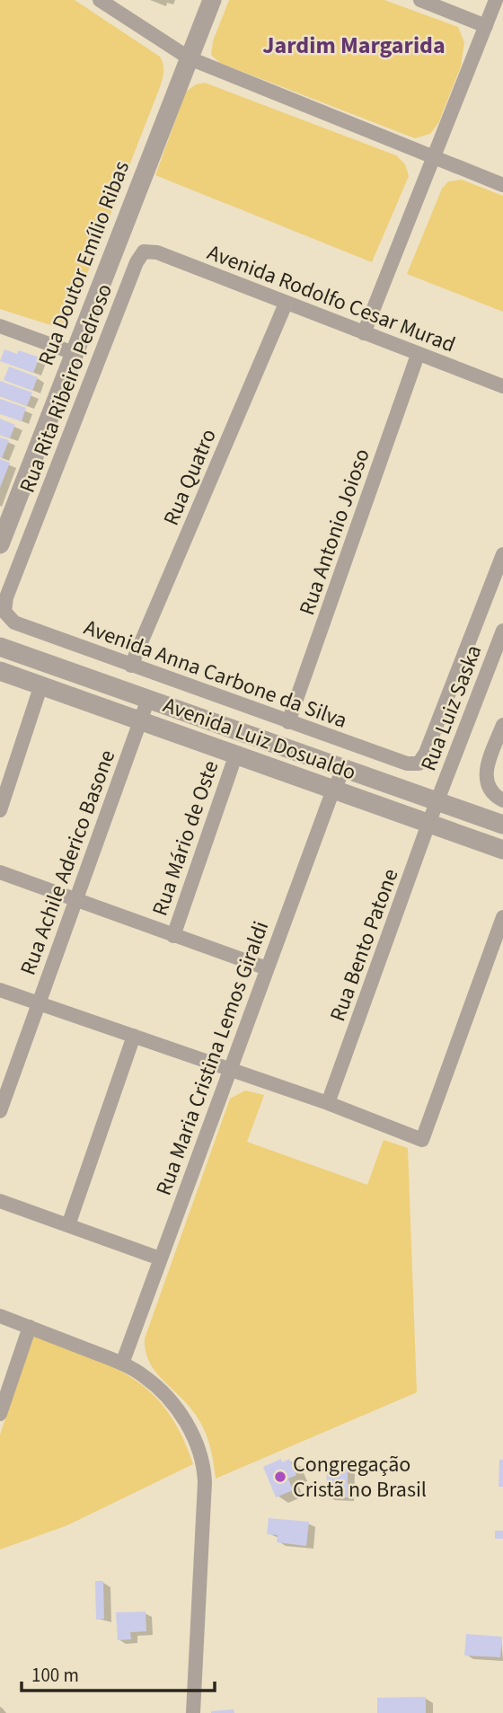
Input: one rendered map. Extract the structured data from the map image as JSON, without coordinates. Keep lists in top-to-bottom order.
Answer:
{
  "streets": {
    "street": [
      "Rua Doutor Emílio Ribas",
      "Avenida Rodolfo Cesar Murad",
      "Rua Rita Ribeiro Pedroso",
      "Rua Quatro",
      "Rua Antonio Joioso",
      "Avenida Anna Carbone da Silva",
      "Rua Luiz Saska",
      "Avenida Luiz Dosualdo",
      "Rua Mário de Oste",
      "Rua Achile Aderico Basone",
      "Rua Bento Patone",
      "Rua Maria Cristina Lemos Giraldi"
    ]
  },
  "crossings": [
    ["Avenida Rodolfo Cesar Murad", "Rua Rita Ribeiro Pedroso"],
    ["Avenida Rodolfo Cesar Murad", "Rua Quatro"],
    ["Avenida Rodolfo Cesar Murad", "Rua Antonio Joioso"],
    ["Rua Rita Ribeiro Pedroso", "Avenida Anna Carbone da Silva"],
    ["Rua Quatro", "Avenida Anna Carbone da Silva"],
    ["Rua Antonio Joioso", "Avenida Anna Carbone da Silva"],
    ["Rua Luiz Saska", "Avenida Luiz Dosualdo"],
    ["Rua Luiz Saska", "Rua Bento Patone"],
    ["Avenida Luiz Dosualdo", "Rua Mário de Oste"],
    ["Avenida Luiz Dosualdo", "Rua Achile Aderico Basone"],
    ["Avenida Luiz Dosualdo", "Rua Bento Patone"],
    ["Avenida Luiz Dosualdo", "Rua Maria Cristina Lemos Giraldi"]
  ],
  "districts": ["Jardim Margarida"],
  "places": ["Congregação Cristã no Brasil"],
  "scale_bar": "100 m"
}
